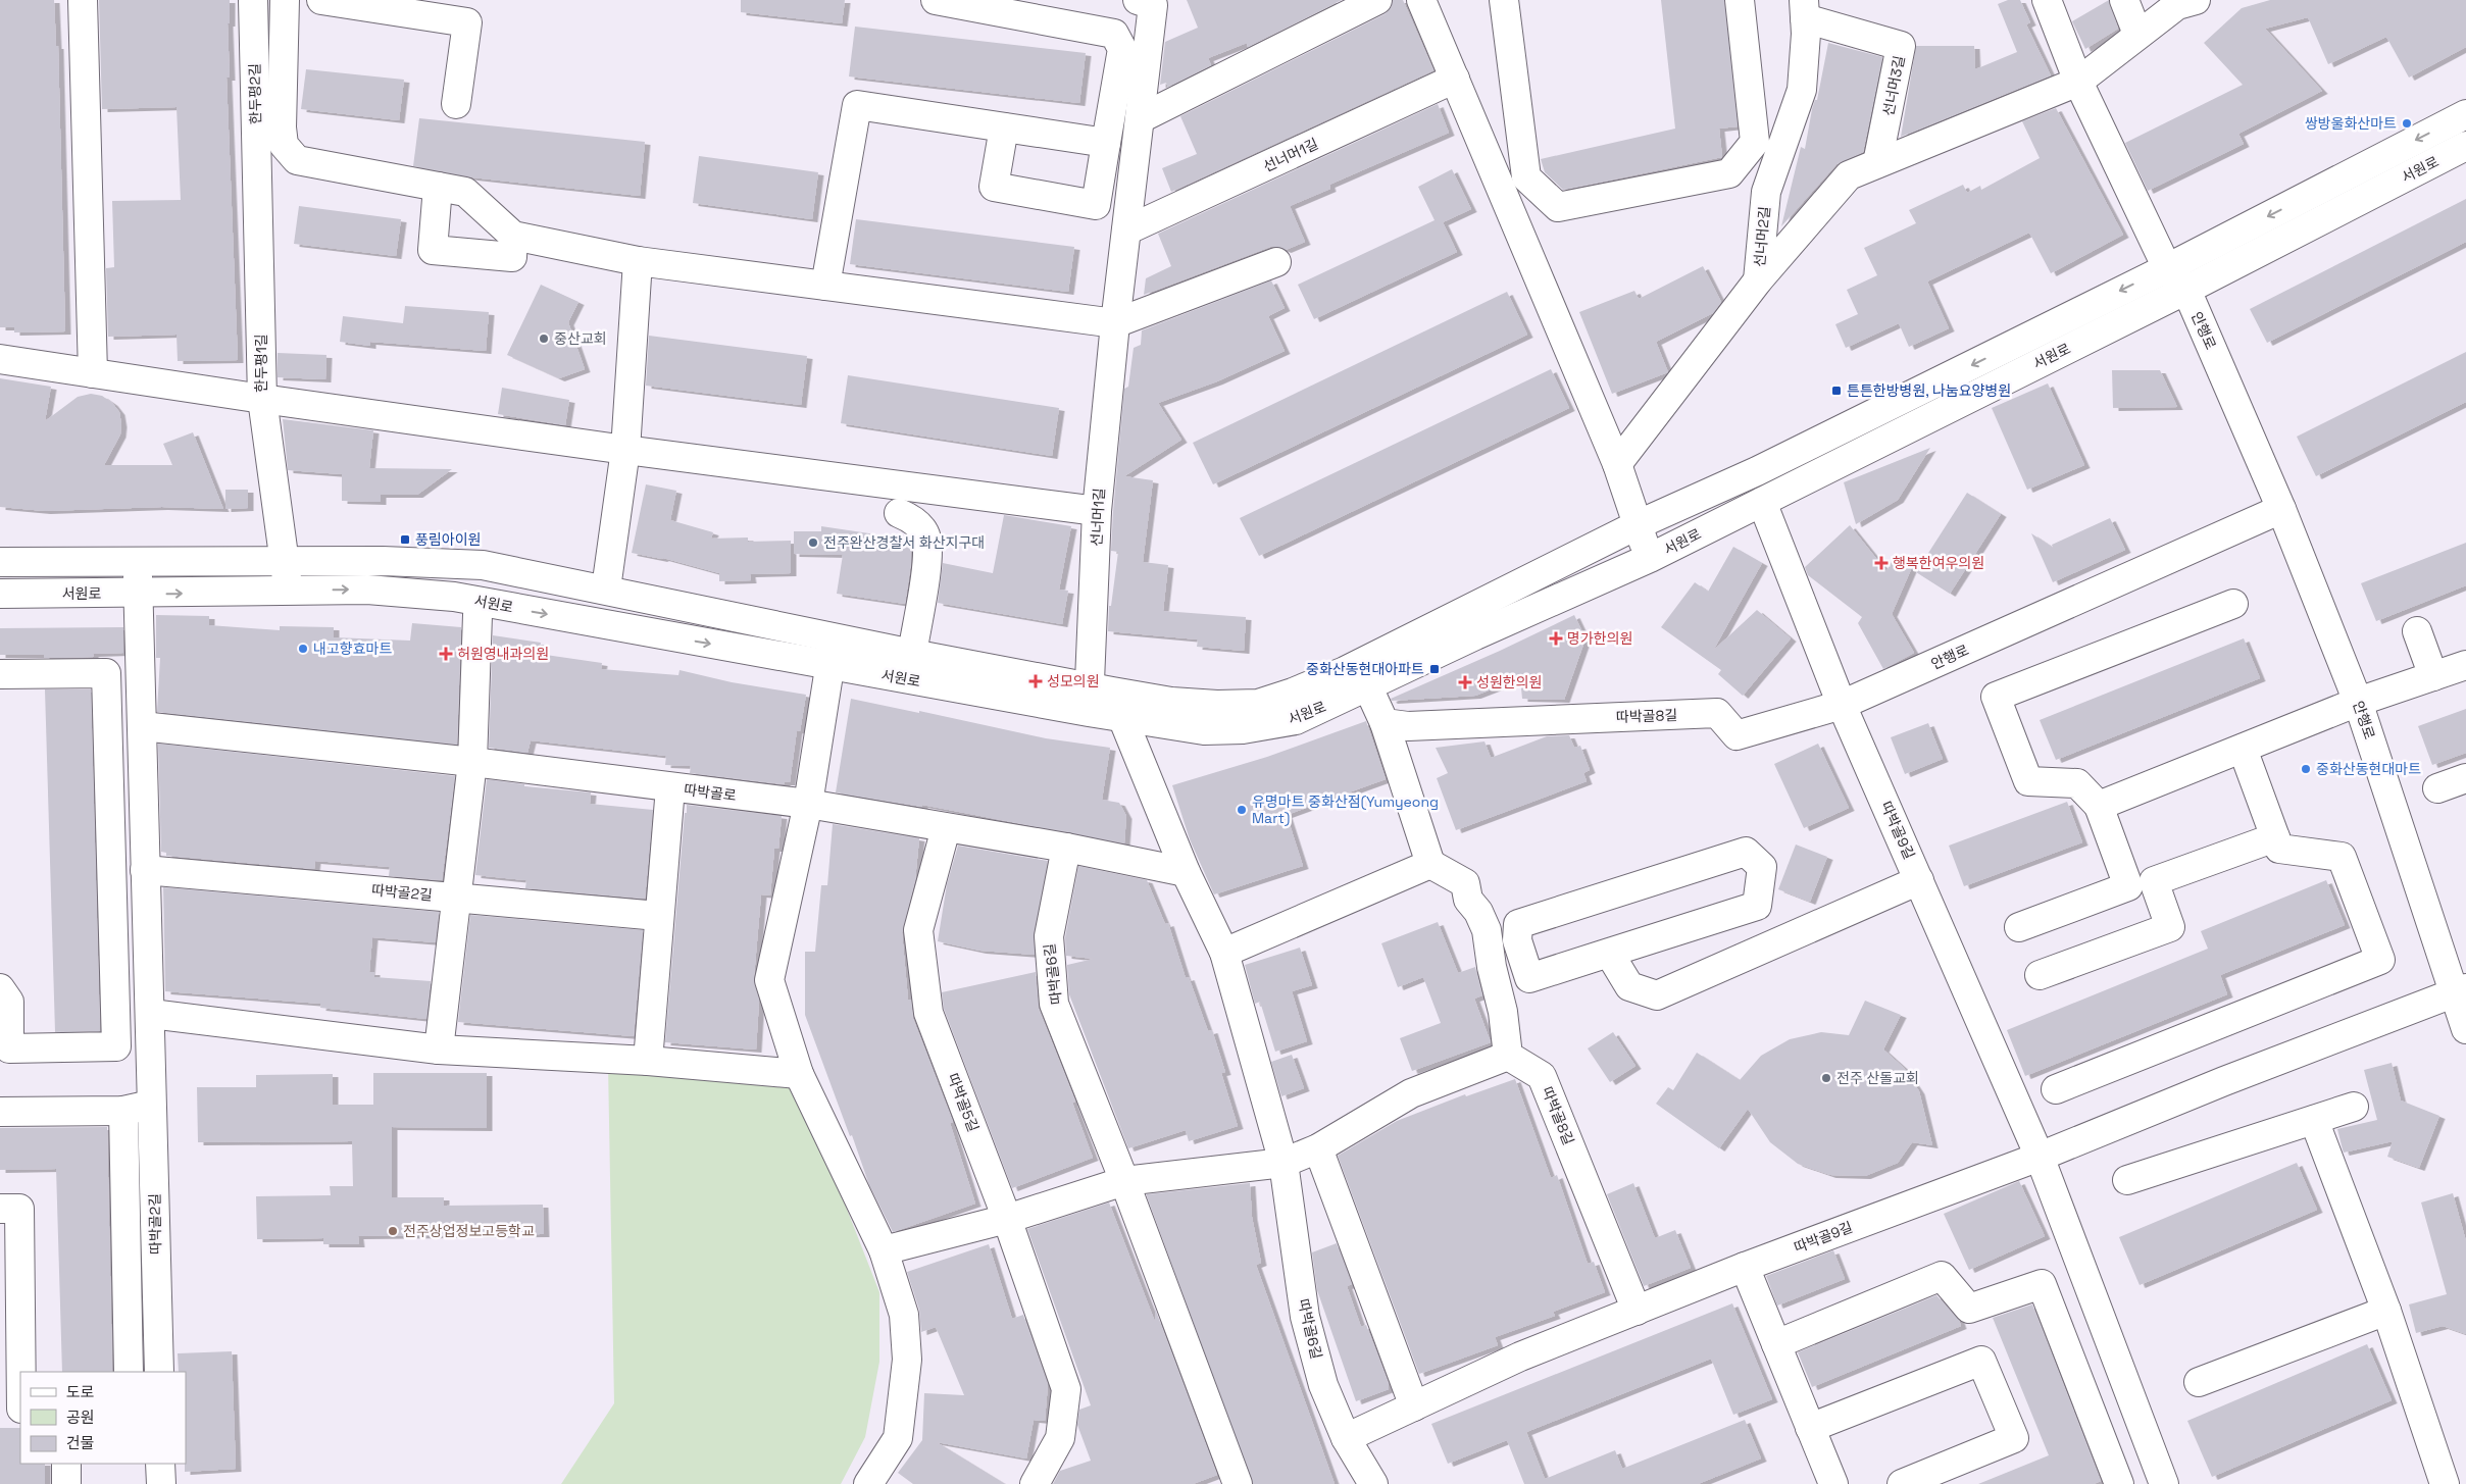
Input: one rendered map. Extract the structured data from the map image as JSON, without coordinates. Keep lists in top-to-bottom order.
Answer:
{
  "streets": {
    "street": [
      "선너머3길",
      "한두평2길",
      "선너머1길",
      "서원로",
      "선너머2길",
      "안행로",
      "한두평1길",
      "따박골8길",
      "따박골로",
      "따박골9길",
      "따박골2길",
      "따박골6길",
      "따박골5길"
    ]
  },
  "crossings": [
    ["선너머3길", "선너머2길"],
    ["한두평2길", "한두평1길"],
    ["선너머1길", "서원로"],
    ["선너머1길", "따박골6길"],
    ["서원로", "안행로"],
    ["서원로", "따박골9길"],
    ["서원로", "따박골2길"],
    ["서원로", "따박골6길"],
    ["안행로", "따박골8길"],
    ["안행로", "따박골9길"],
    ["따박골8길", "따박골9길"],
    ["따박골로", "따박골5길"],
    ["따박골9길", "따박골6길"]
  ],
  "places": {
    "other": [
      "쌍방울화산마트",
      "중산교회",
      "전주완산경찰서 화산지구대",
      "내고향효마트",
      "중화산동현대마트",
      "유명마트 중화산점(Yumyeong Mart)",
      "전주 산돌교회",
      "전주상업정보고등학교"
    ],
    "transit": ["튼튼한방병원, 나눔요양병원", "풍림아이원", "중화산동현대아파트"],
    "health": [
      "행복한여우의원",
      "명가한의원",
      "허원영내과의원",
      "성모의원",
      "성원한의원"
    ]
  },
  "legend": ["도로", "공원", "건물"]
}
